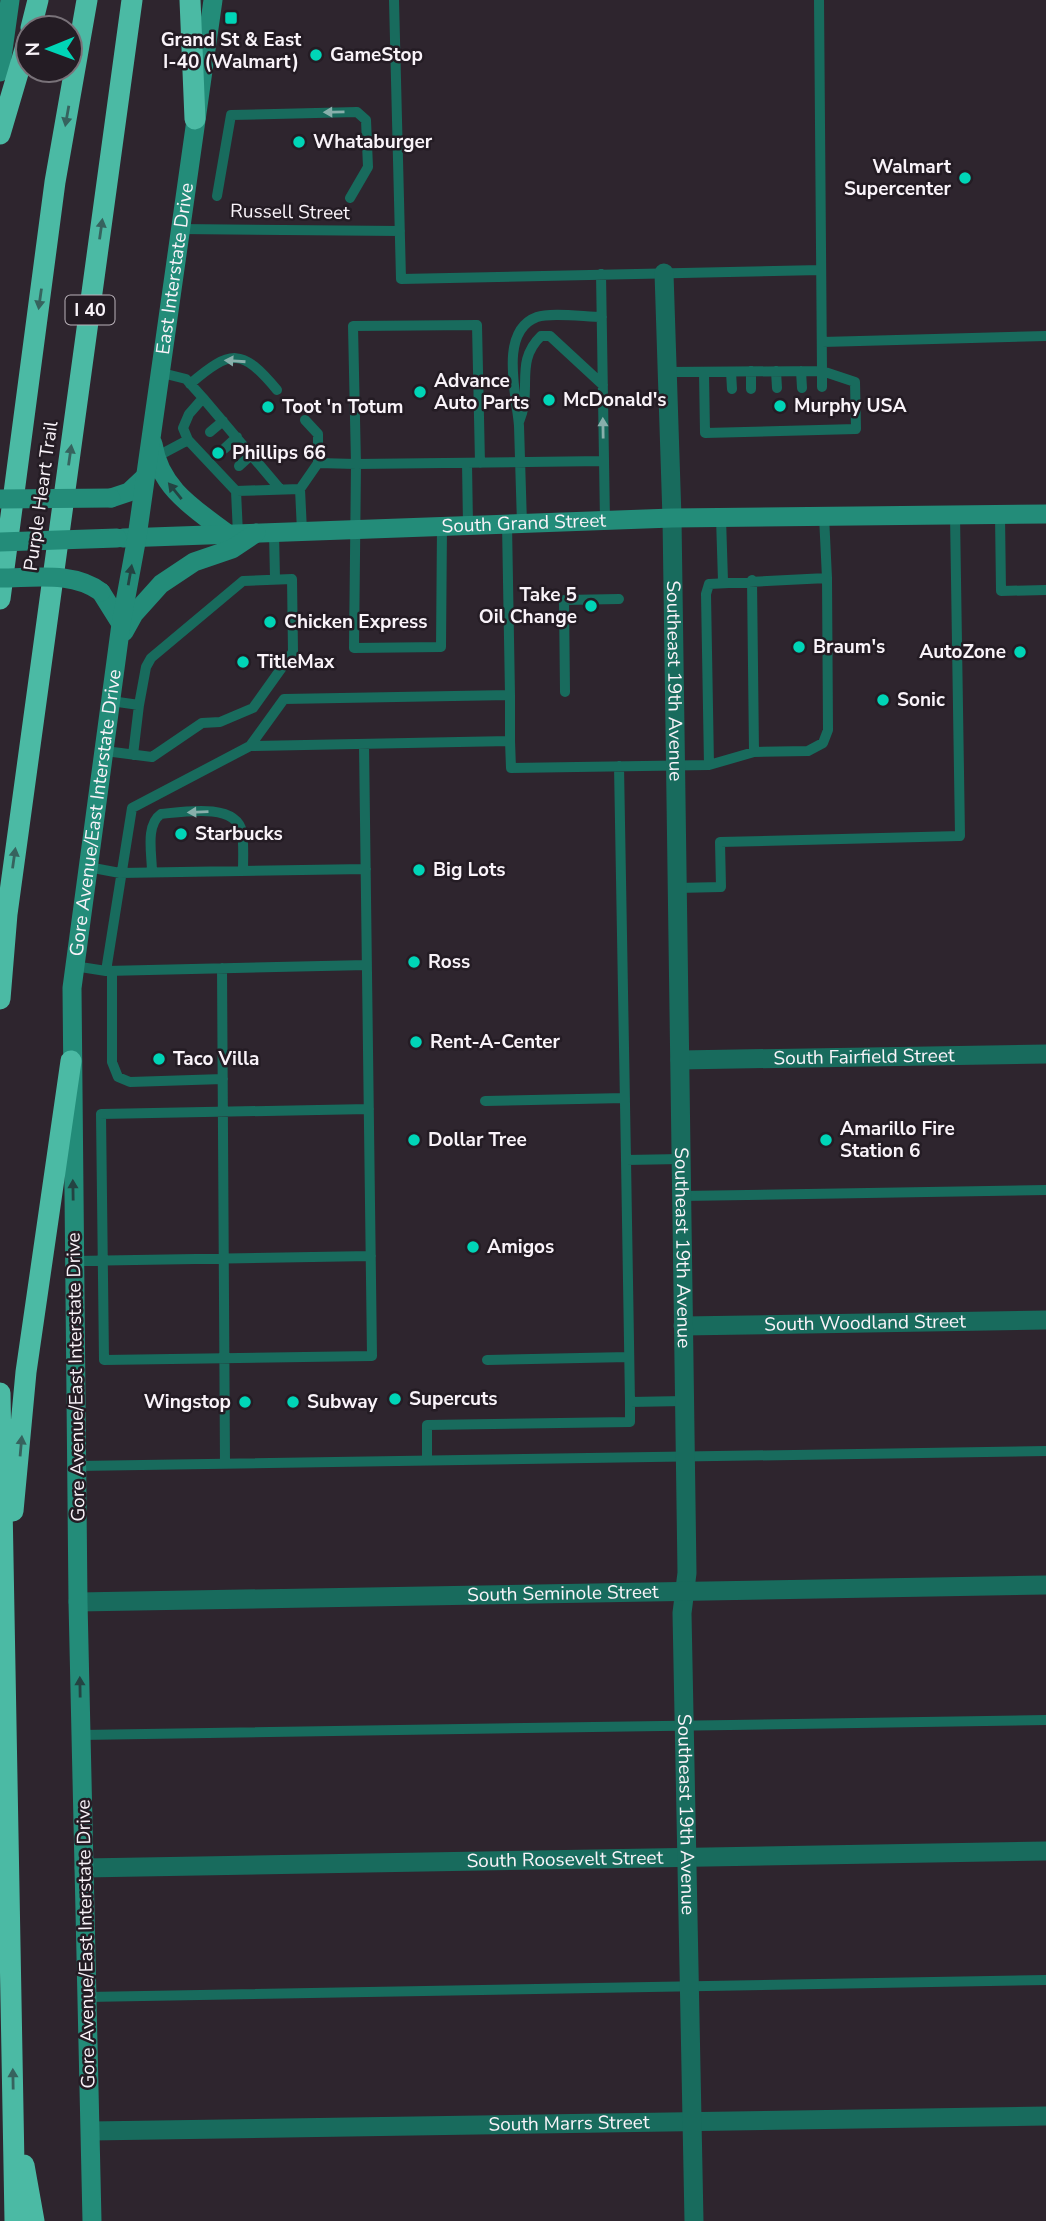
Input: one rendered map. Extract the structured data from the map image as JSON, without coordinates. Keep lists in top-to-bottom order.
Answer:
{
  "streets": {
    "highway": ["I 40", "Purple Heart Trail"],
    "main road": ["East Interstate Drive", "South Grand Street", "Gore Avenue/East Interstate Drive"],
    "street": [
      "Southeast 19th Avenue",
      "South Fairfield Street",
      "South Woodland Street",
      "South Seminole Street",
      "South Roosevelt Street",
      "South Marrs Street"
    ],
    "lane": ["Russell Street"]
  },
  "crossings": [
    ["Russell Street", "East Interstate Drive"],
    ["East Interstate Drive", "South Grand Street"],
    ["East Interstate Drive", "Gore Avenue/East Interstate Drive"],
    ["South Grand Street", "Southeast 19th Avenue"],
    ["South Grand Street", "Gore Avenue/East Interstate Drive"],
    ["Southeast 19th Avenue", "South Fairfield Street"],
    ["Southeast 19th Avenue", "South Woodland Street"],
    ["Southeast 19th Avenue", "South Seminole Street"],
    ["Southeast 19th Avenue", "South Roosevelt Street"],
    ["Southeast 19th Avenue", "South Marrs Street"],
    ["Gore Avenue/East Interstate Drive", "South Seminole Street"],
    ["Gore Avenue/East Interstate Drive", "South Roosevelt Street"],
    ["Gore Avenue/East Interstate Drive", "South Marrs Street"]
  ],
  "places": {
    "transit": ["Grand St & East I-40 (Walmart)"],
    "other": [
      "GameStop",
      "Whataburger",
      "Walmart Supercenter",
      "Advance Auto Parts",
      "McDonald's",
      "Murphy USA",
      "Toot 'n Totum",
      "Phillips 66",
      "Take 5 Oil Change",
      "Chicken Express",
      "Braum's",
      "AutoZone",
      "TitleMax",
      "Sonic",
      "Starbucks",
      "Big Lots",
      "Ross",
      "Rent-A-Center",
      "Taco Villa",
      "Dollar Tree",
      "Amarillo Fire Station 6",
      "Amigos",
      "Supercuts",
      "Wingstop",
      "Subway"
    ]
  },
  "north": "left"
}
